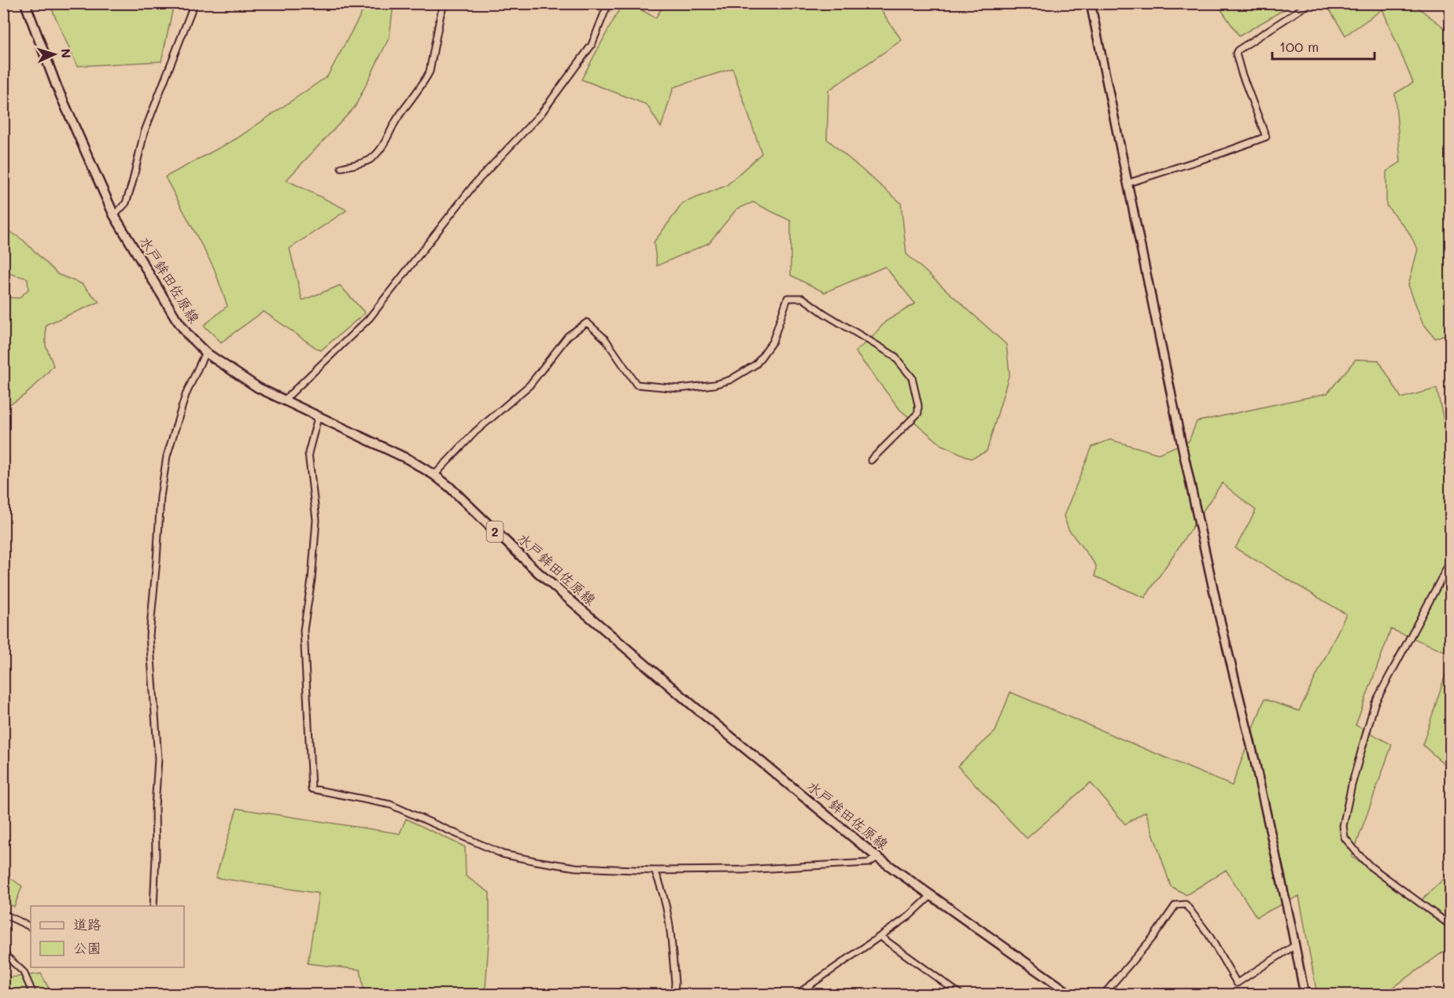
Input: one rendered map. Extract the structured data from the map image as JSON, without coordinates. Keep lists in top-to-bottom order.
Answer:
{
  "streets": {
    "main road": ["水戸鉾田佐原線", "2"]
  },
  "legend": ["道路", "公園"],
  "scale_bar": "100 m",
  "north": "right"
}
